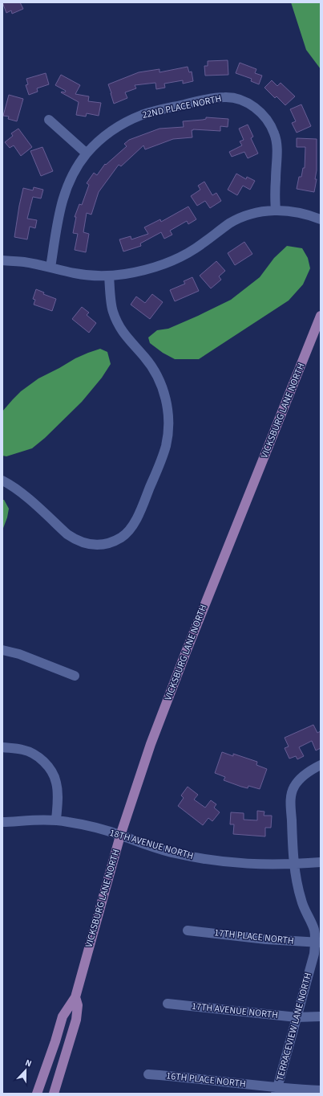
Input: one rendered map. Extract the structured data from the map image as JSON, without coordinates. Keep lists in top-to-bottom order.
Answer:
{
  "streets": {
    "main road": ["VICKSBURG LANE NORTH"],
    "street": [
      "22ND PLACE NORTH",
      "18TH AVENUE NORTH",
      "17TH PLACE NORTH",
      "17TH AVENUE NORTH",
      "TERRACEVIEW LANE NORTH",
      "16TH PLACE NORTH"
    ]
  },
  "crossings": [
    ["VICKSBURG LANE NORTH", "18TH AVENUE NORTH"],
    ["18TH AVENUE NORTH", "TERRACEVIEW LANE NORTH"],
    ["17TH PLACE NORTH", "TERRACEVIEW LANE NORTH"],
    ["17TH AVENUE NORTH", "TERRACEVIEW LANE NORTH"],
    ["TERRACEVIEW LANE NORTH", "16TH PLACE NORTH"]
  ],
  "north": "top"
}
